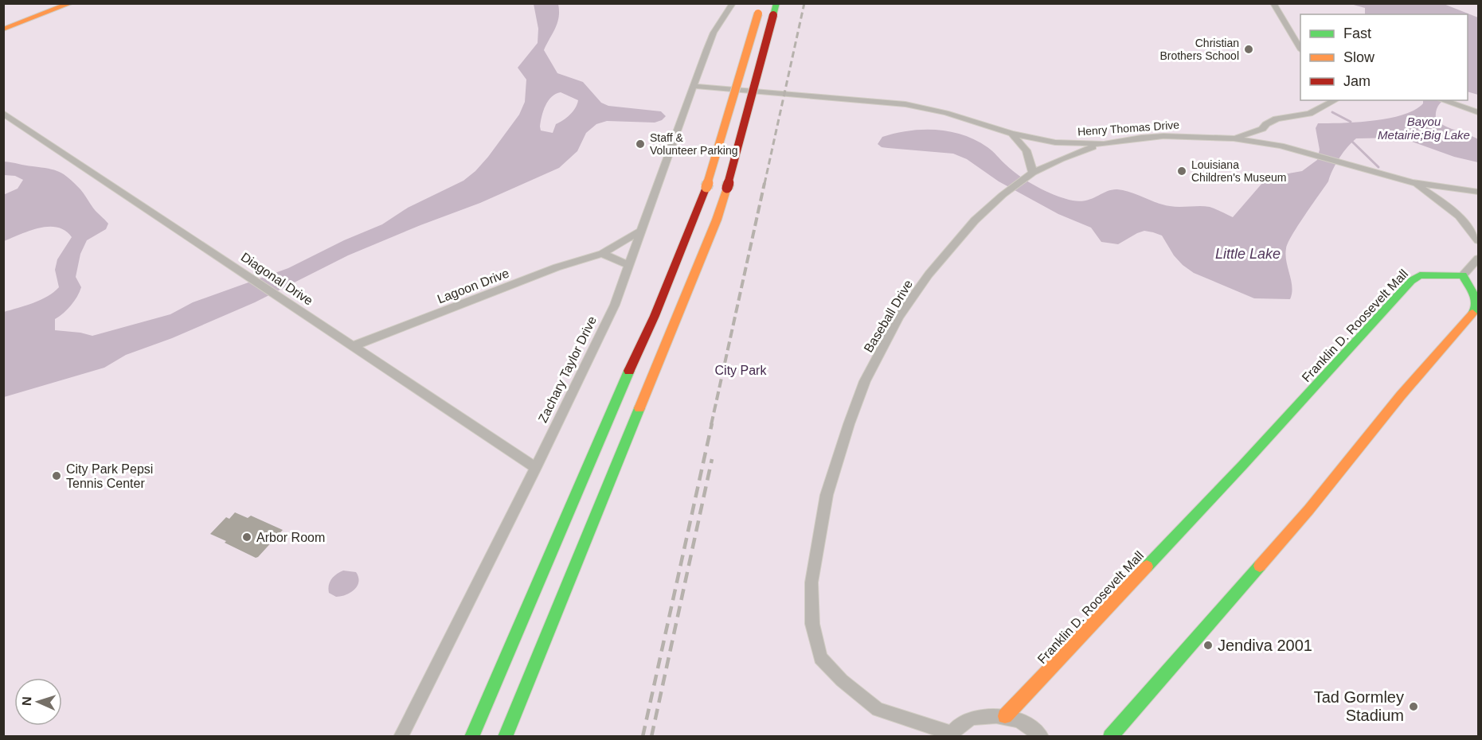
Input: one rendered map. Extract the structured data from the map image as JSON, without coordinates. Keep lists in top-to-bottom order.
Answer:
{
  "streets": {
    "main road": ["Franklin D. Roosevelt Mall"],
    "street": [
      "Henry Thomas Drive",
      "Diagonal Drive",
      "Lagoon Drive",
      "Baseball Drive",
      "Zachary Taylor Drive"
    ]
  },
  "crossings": [
    ["Henry Thomas Drive", "Baseball Drive"],
    ["Henry Thomas Drive", "Zachary Taylor Drive"],
    ["Diagonal Drive", "Lagoon Drive"],
    ["Diagonal Drive", "Zachary Taylor Drive"],
    ["Lagoon Drive", "Zachary Taylor Drive"]
  ],
  "water": ["Bayou Metairie;Big Lake", "Little Lake"],
  "parks": ["City Park"],
  "places": [
    "Christian Brothers School",
    "Staff & Volunteer Parking",
    "Louisiana Children's Museum",
    "City Park Pepsi Tennis Center",
    "Arbor Room",
    "Jendiva 2001",
    "Tad Gormley Stadium"
  ],
  "legend": ["Fast", "Slow", "Jam"],
  "north": "left"
}
